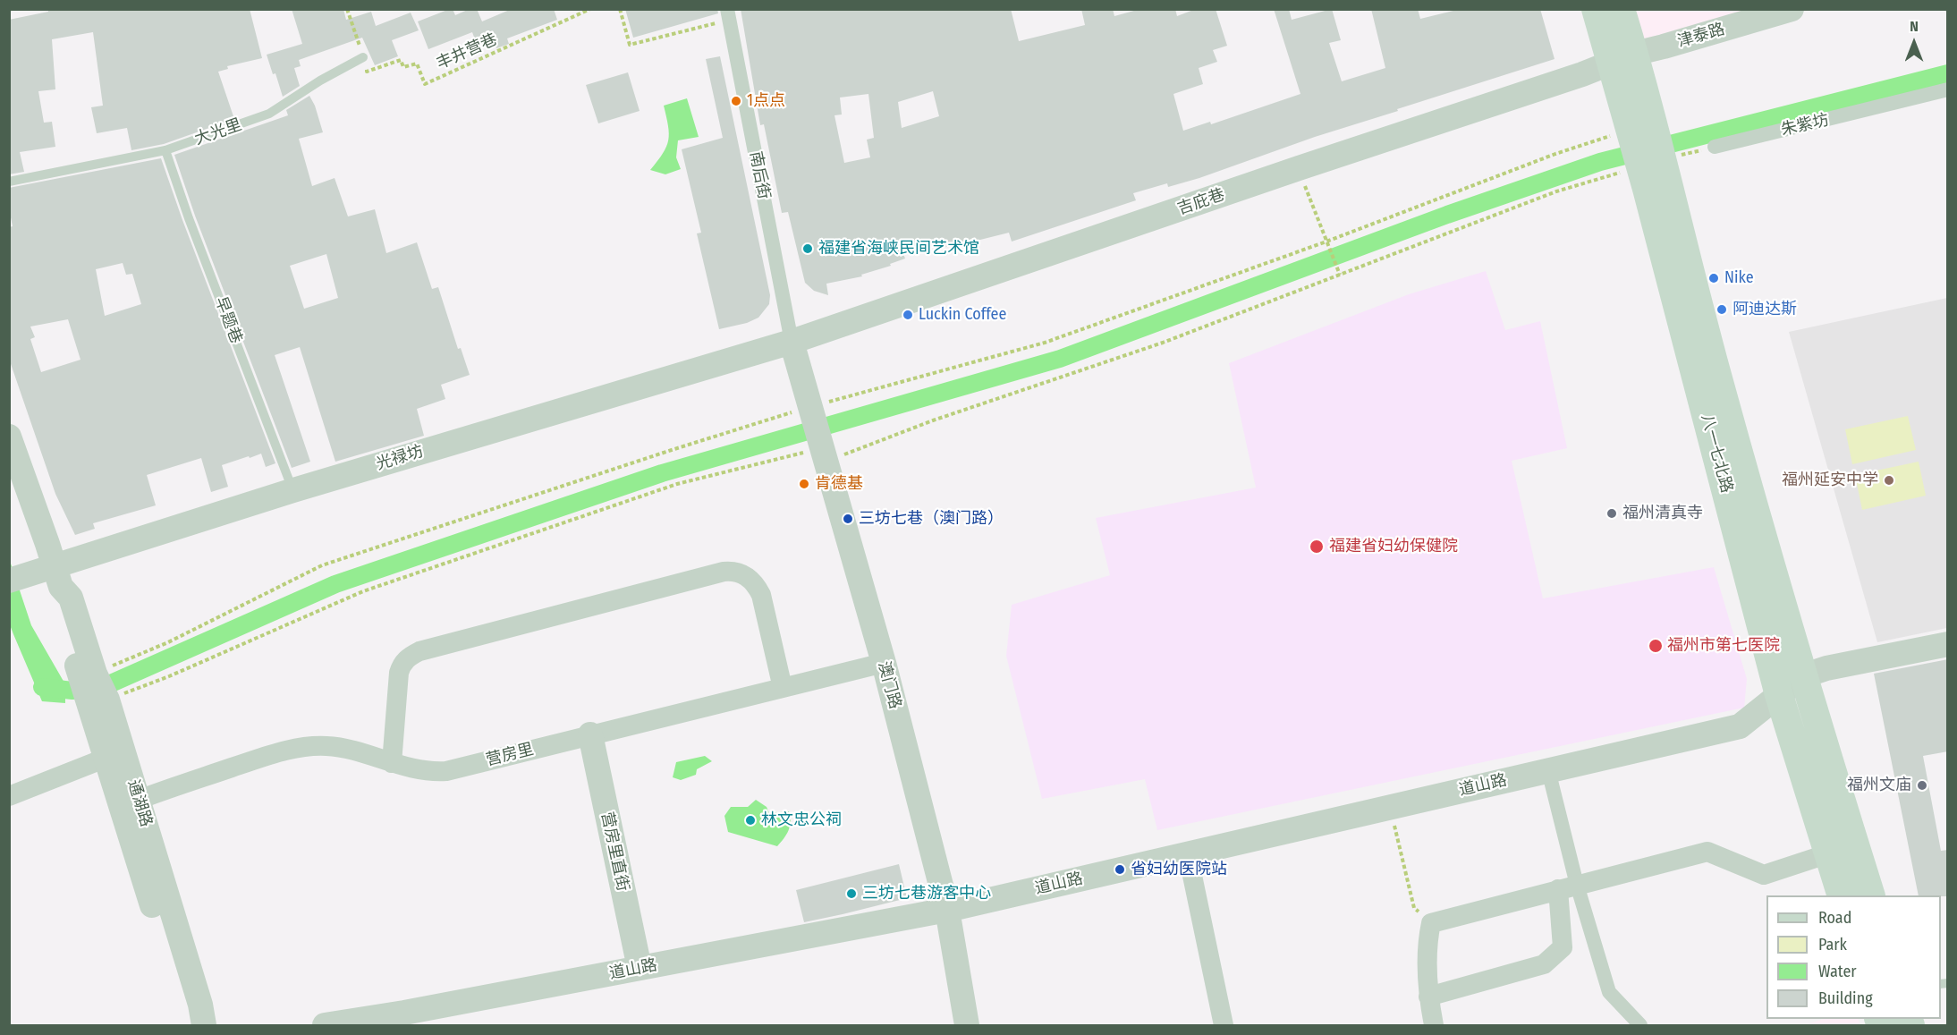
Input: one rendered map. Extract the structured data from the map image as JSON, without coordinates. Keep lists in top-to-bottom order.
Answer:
{
  "streets": {
    "main road": ["八一七北路"],
    "street": [
      "津泰路",
      "朱紫坊",
      "南后街",
      "吉庇巷",
      "光禄坊",
      "澳门路",
      "营房里",
      "道山路",
      "通湖路",
      "营房里直街"
    ],
    "lane": ["大光里", "早题巷"],
    "path": ["丰井营巷"]
  },
  "crossings": [
    ["津泰路", "吉庇巷"],
    ["津泰路", "八一七北路"],
    ["大光里", "早题巷"],
    ["南后街", "吉庇巷"],
    ["南后街", "光禄坊"],
    ["吉庇巷", "八一七北路"],
    ["吉庇巷", "光禄坊"],
    ["早题巷", "光禄坊"],
    ["八一七北路", "道山路"],
    ["光禄坊", "通湖路"],
    ["澳门路", "营房里"],
    ["澳门路", "道山路"],
    ["营房里", "通湖路"],
    ["营房里", "营房里直街"],
    ["道山路", "营房里直街"]
  ],
  "places": [
    "1点点",
    "福建省海峡民间艺术馆",
    "Nike",
    "阿迪达斯",
    "Luckin Coffee",
    "福州延安中学",
    "肯德基",
    "福州清真寺",
    "三坊七巷（澳门路）",
    "福建省妇幼保健院",
    "福州市第七医院",
    "福州文庙",
    "林文忠公祠",
    "省妇幼医院站",
    "三坊七巷游客中心"
  ],
  "legend": [
    "Road",
    "Park",
    "Water",
    "Building"
  ],
  "north": "top"
}
